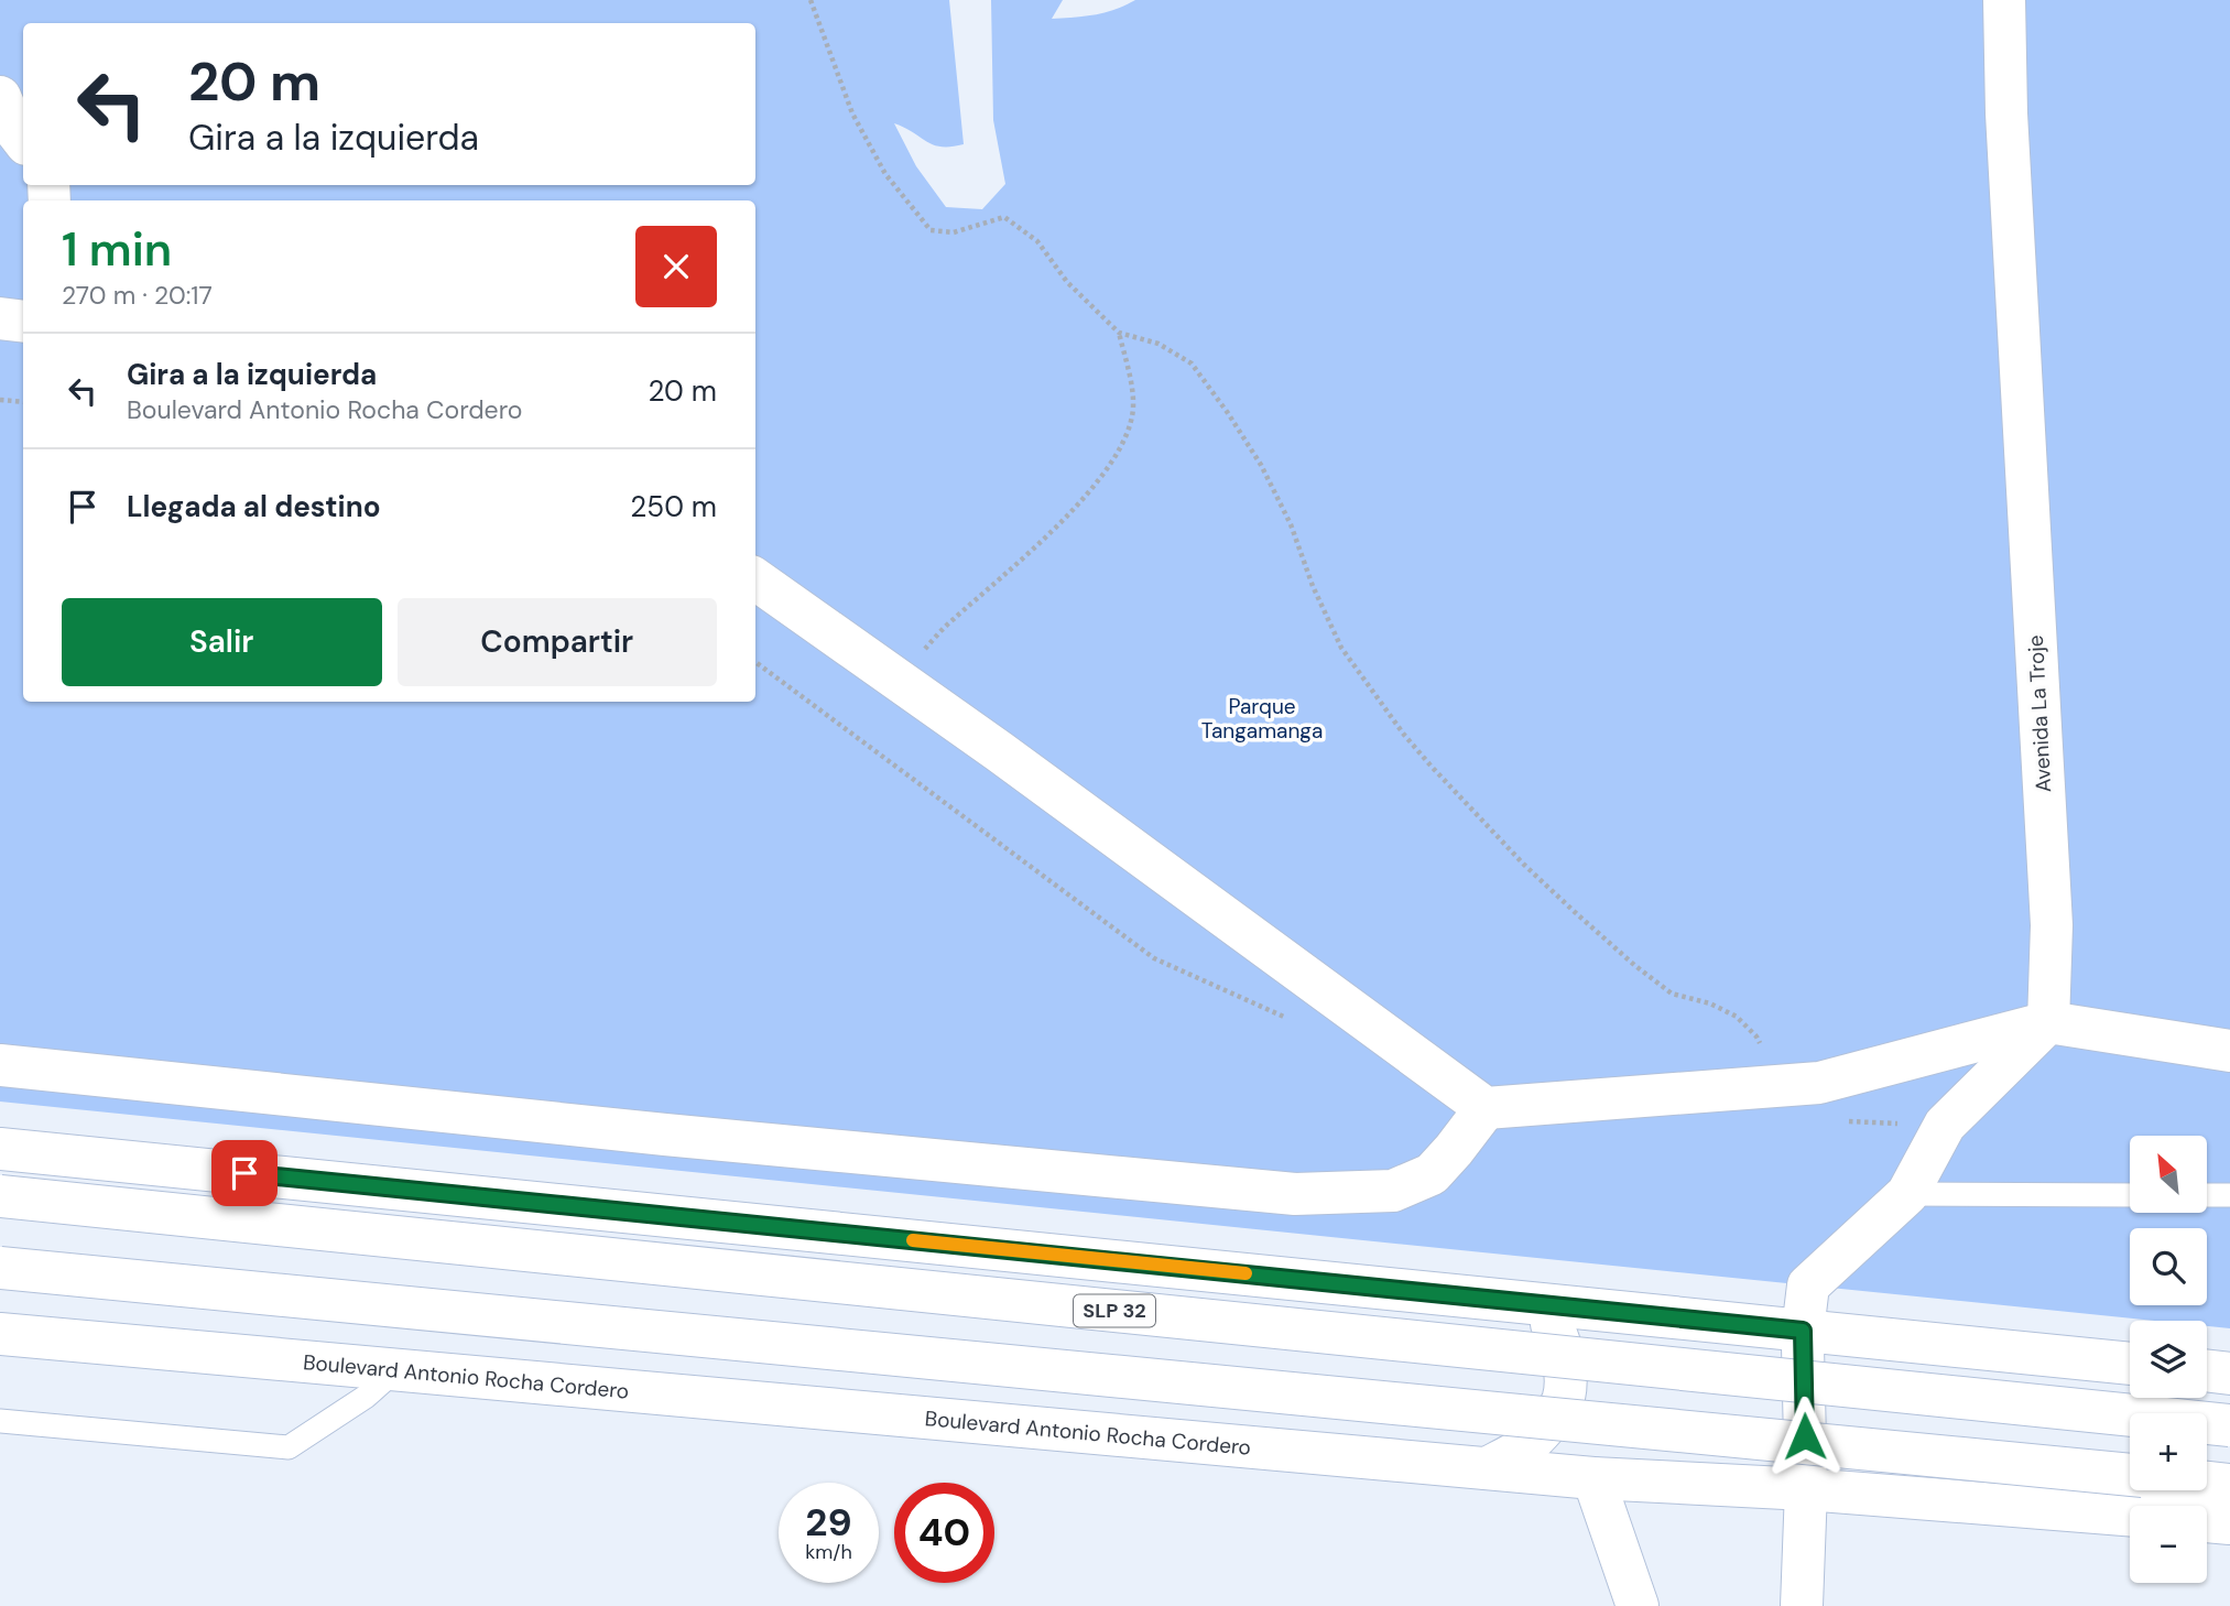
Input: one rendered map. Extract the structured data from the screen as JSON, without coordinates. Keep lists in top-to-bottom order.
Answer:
{
  "streets": {
    "main road": ["Avenida La Troje", "SLP 32", "Boulevard Antonio Rocha Cordero"]
  },
  "parks": ["Parque Tangamanga"],
  "north": "top left",
  "page": {
    "turn": ["20 m", "Gira a la izquierda"],
    "heading": ["1 min", "270 m · 20:17"],
    "list": [
      {
        "name": "Gira a la izquierda",
        "note": "Boulevard Antonio Rocha Cordero",
        "value": "20 m"
      },
      {
        "name": "Llegada al destino",
        "value": "250 m"
      }
    ],
    "buttons": ["Salir", "Compartir"],
    "map_buttons": ["+", "−"],
    "speed": "29 km/h",
    "limit": "40"
  }
}
